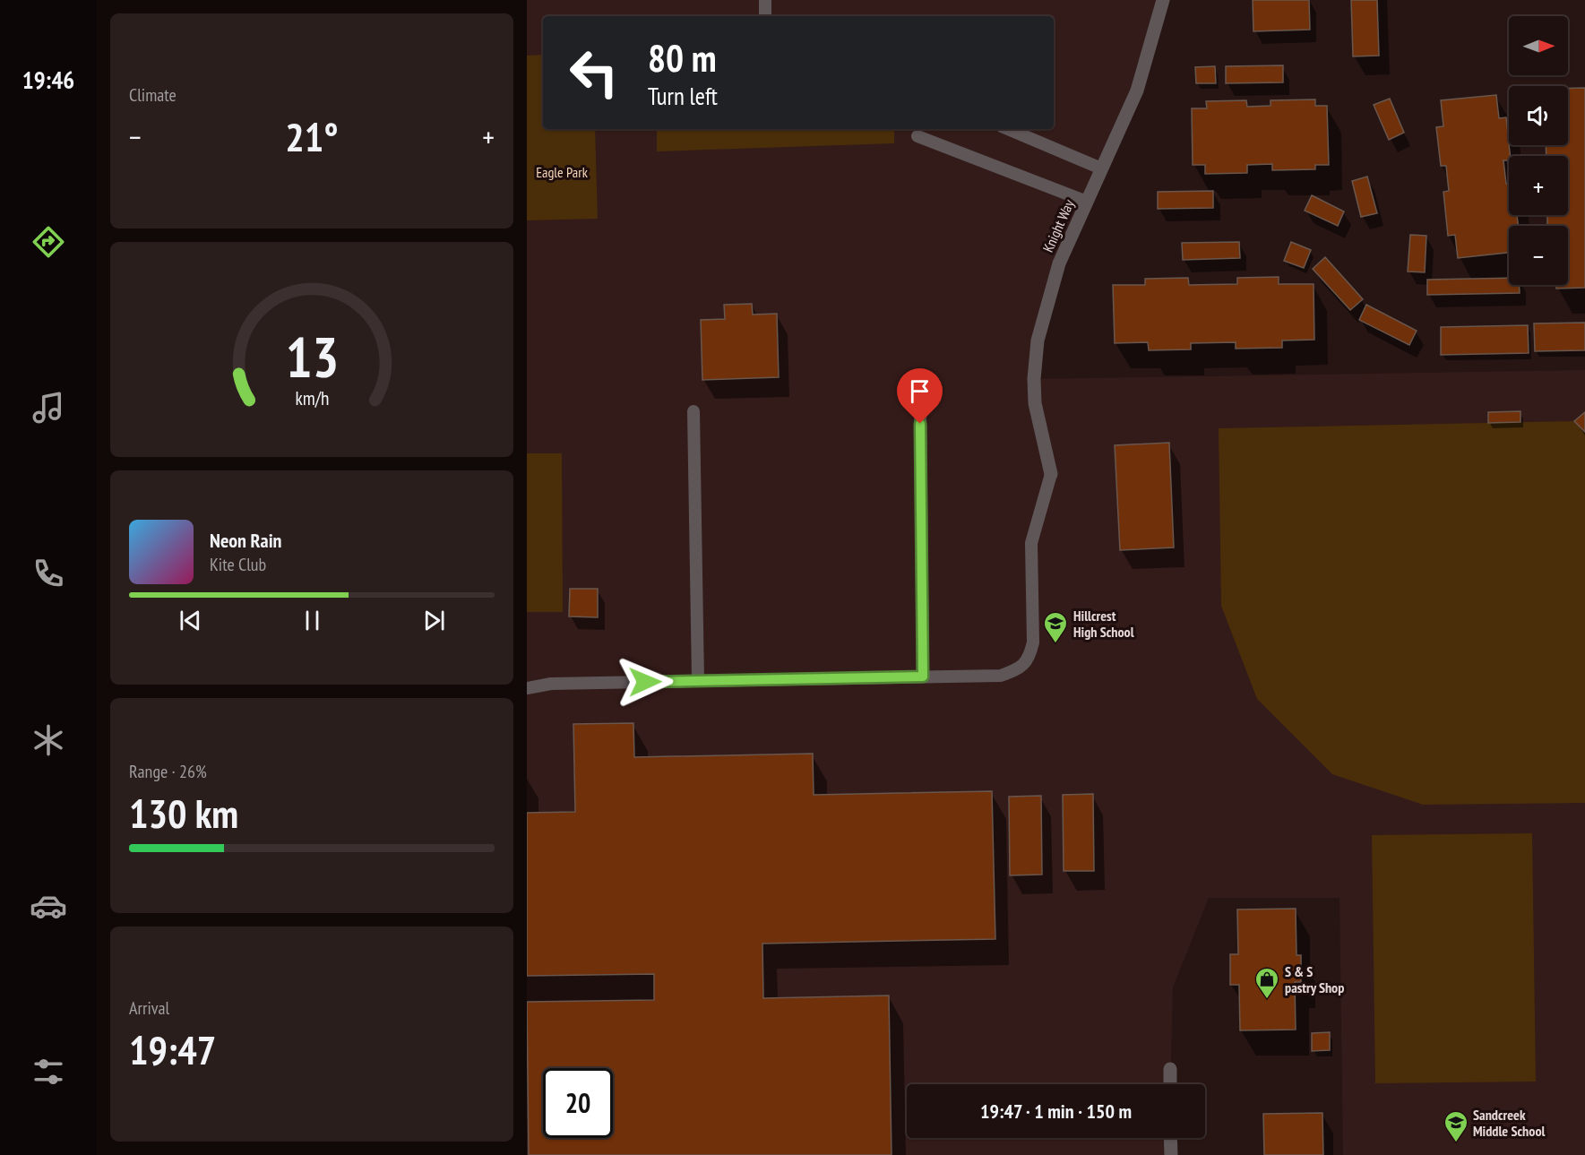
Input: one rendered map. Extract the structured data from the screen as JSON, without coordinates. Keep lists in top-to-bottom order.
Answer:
{
  "streets": {
    "street": ["Knight Way"]
  },
  "parks": ["Eagle Park"],
  "places": {
    "school or university": ["Hillcrest High School", "Sandcreek Middle School"],
    "shop": ["S & S pastry Shop"]
  },
  "north": "right",
  "page": {
    "tabs": "19:46",
    "tile": [
      "Climate",
      ["Range · 26%", "130 km"],
      ["Arrival", "19:47"]
    ],
    "map_buttons": ["+", "−"],
    "turn": ["80 m", "Turn left"],
    "heat": ["−", "21°", "+"],
    "song": ["Neon Rain", "Kite Club"],
    "limit": "20",
    "trip": "19:47 · 1 min · 150 m",
    "gauge": ["13", "km/h"]
  }
}
